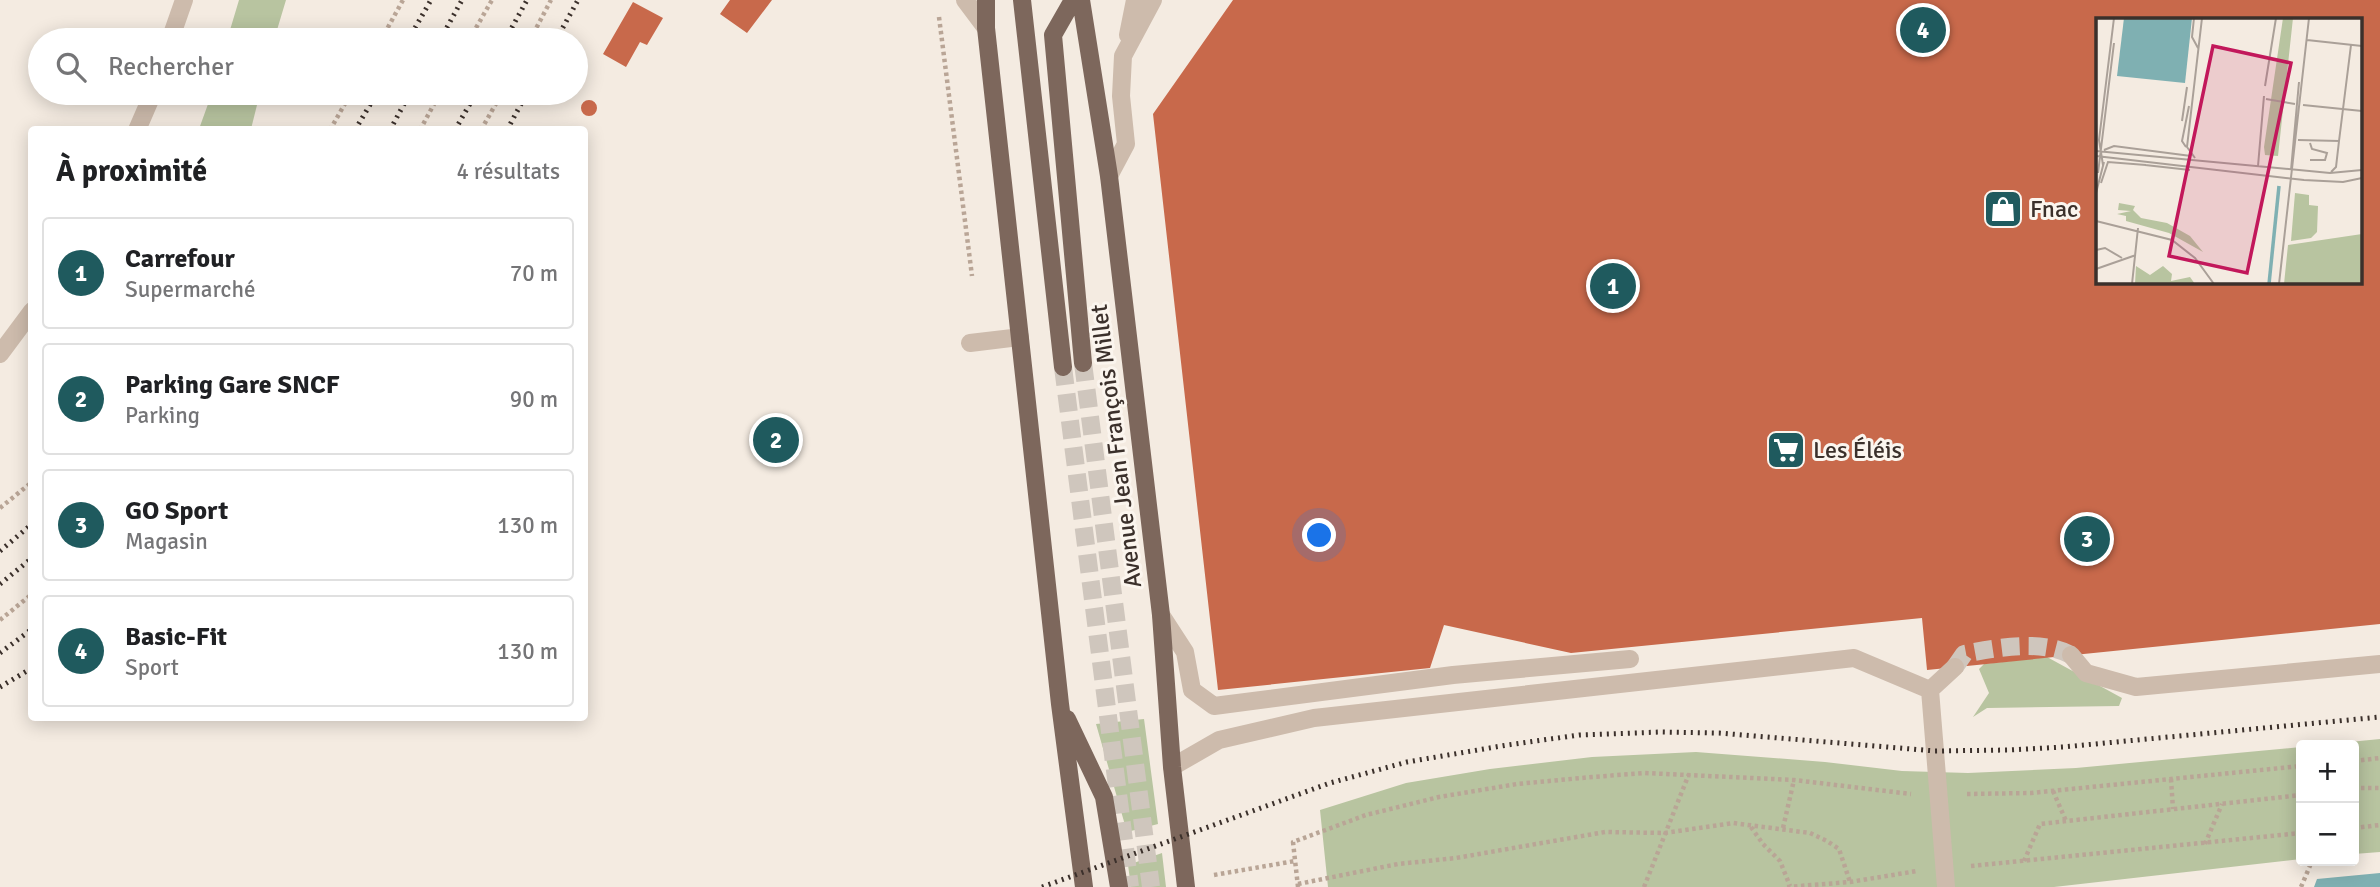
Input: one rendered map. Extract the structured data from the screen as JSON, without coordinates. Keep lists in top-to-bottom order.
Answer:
{
  "streets": {
    "main road": ["Avenue Jean François Millet"]
  },
  "places": {
    "shop": ["Fnac"],
    "supermarket": ["Les Éléis"]
  },
  "page": {
    "pins": [
      "4",
      "1",
      "2",
      "3"
    ],
    "search": "Rechercher",
    "heading": ["À proximité", "4 résultats"],
    "list": [
      {
        "mark": "1",
        "name": "Carrefour",
        "note": "Supermarché",
        "value": "70 m"
      },
      {
        "mark": "2",
        "name": "Parking Gare SNCF",
        "note": "Parking",
        "value": "90 m"
      },
      {
        "mark": "3",
        "name": "GO Sport",
        "note": "Magasin",
        "value": "130 m"
      },
      {
        "mark": "4",
        "name": "Basic-Fit",
        "note": "Sport",
        "value": "130 m"
      }
    ],
    "map_buttons": ["+", "−"]
  }
}
